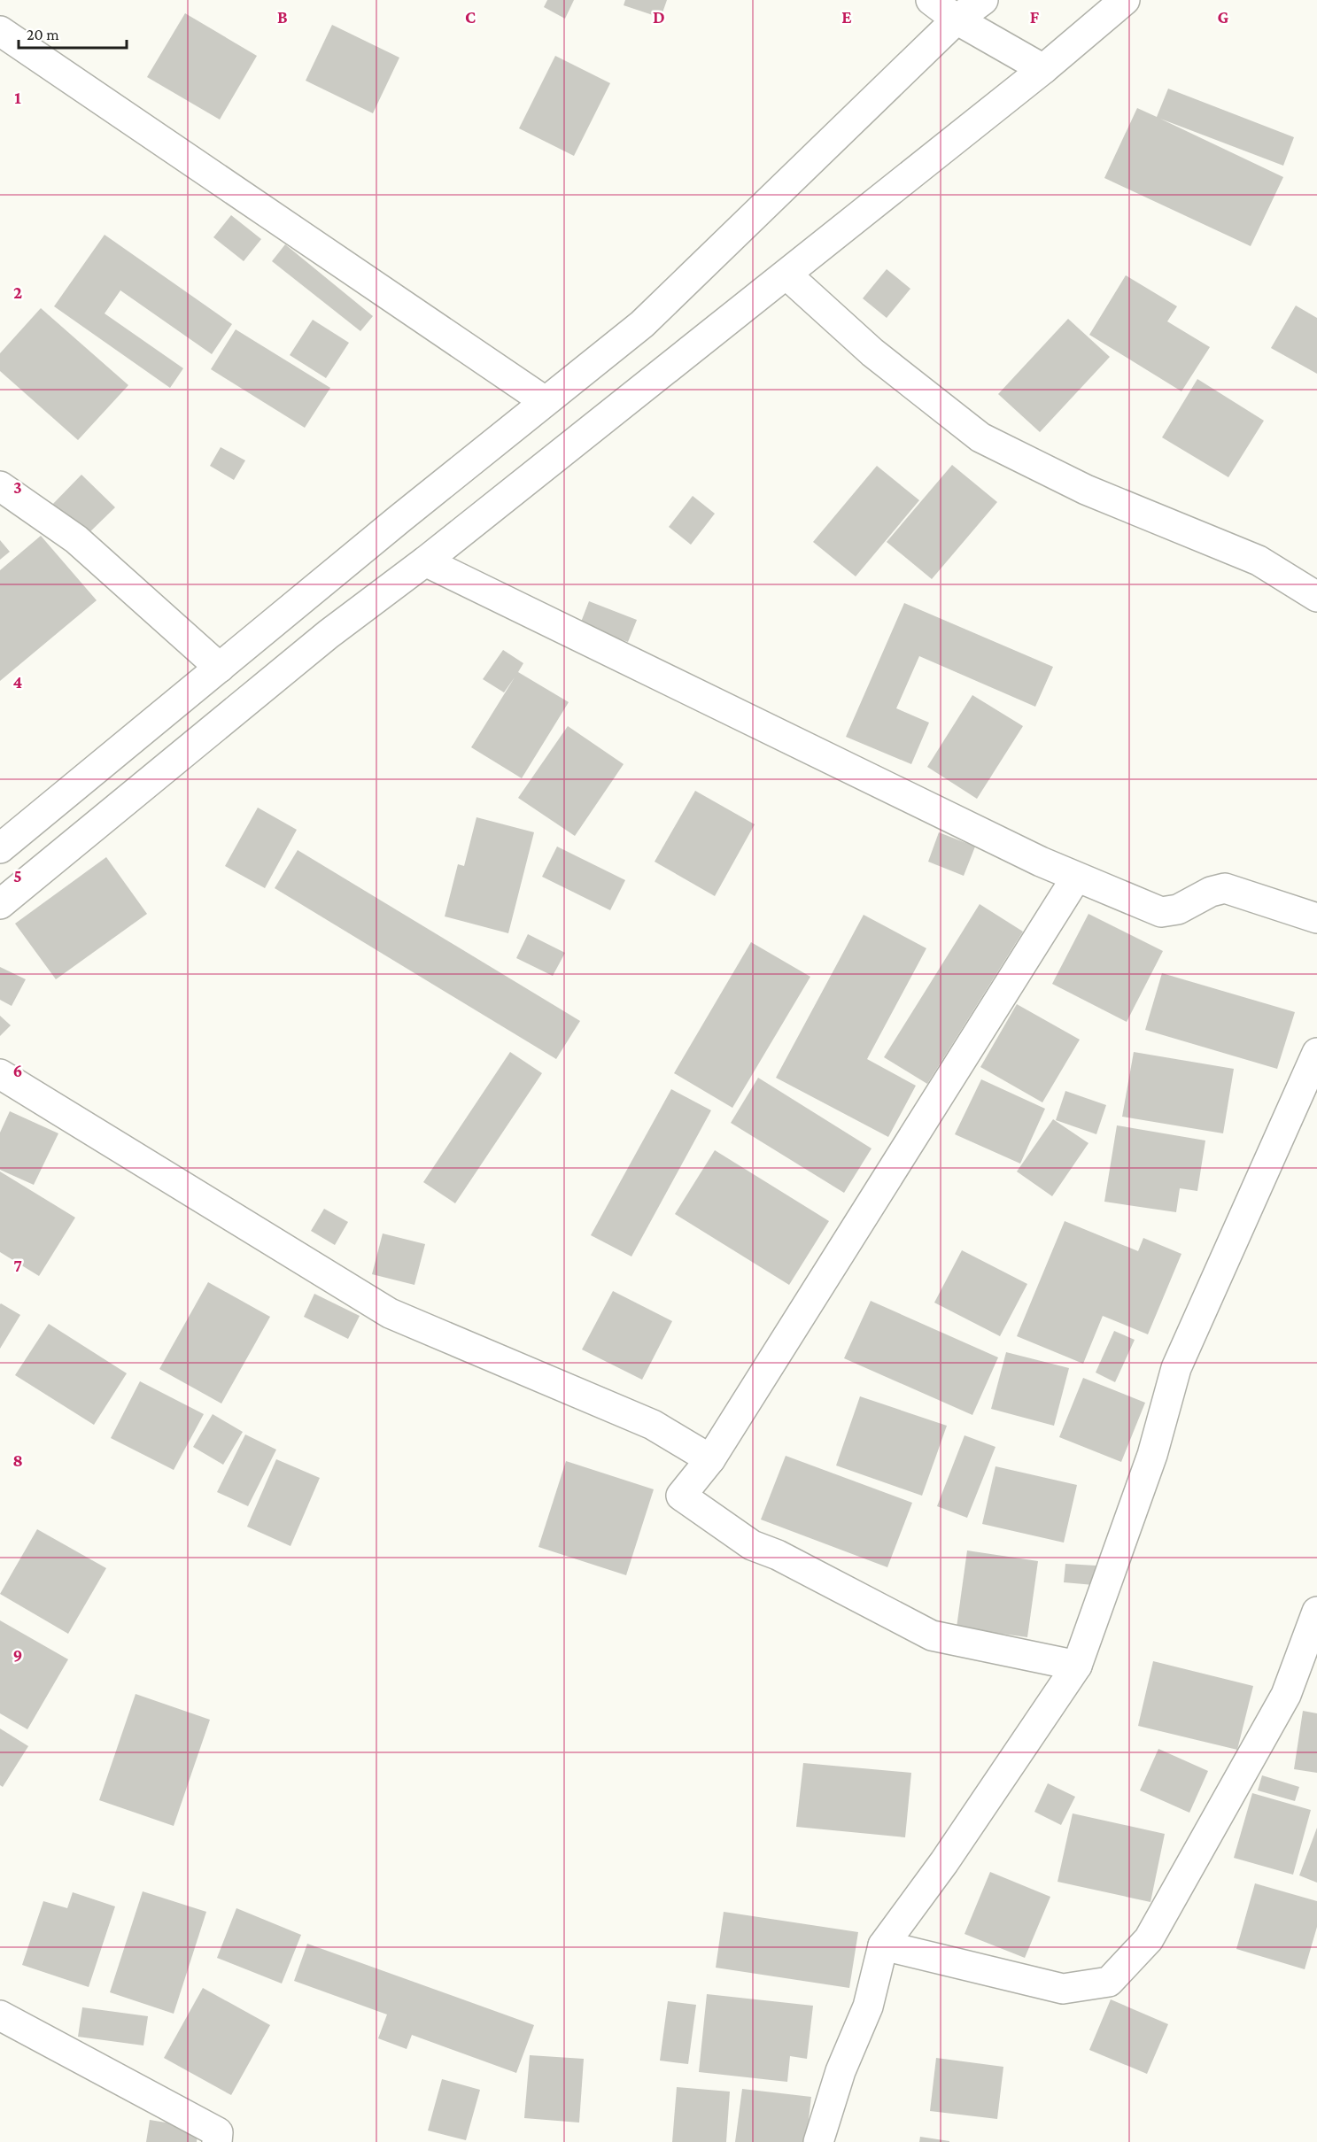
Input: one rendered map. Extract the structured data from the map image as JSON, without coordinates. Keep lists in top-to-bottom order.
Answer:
{
  "scale_bar": "20 m",
  "grid": {
    "columns": [
      "B",
      "C",
      "D",
      "E",
      "F",
      "G"
    ],
    "rows": [
      "1",
      "2",
      "3",
      "4",
      "5",
      "6",
      "7",
      "8",
      "9"
    ]
  }
}
